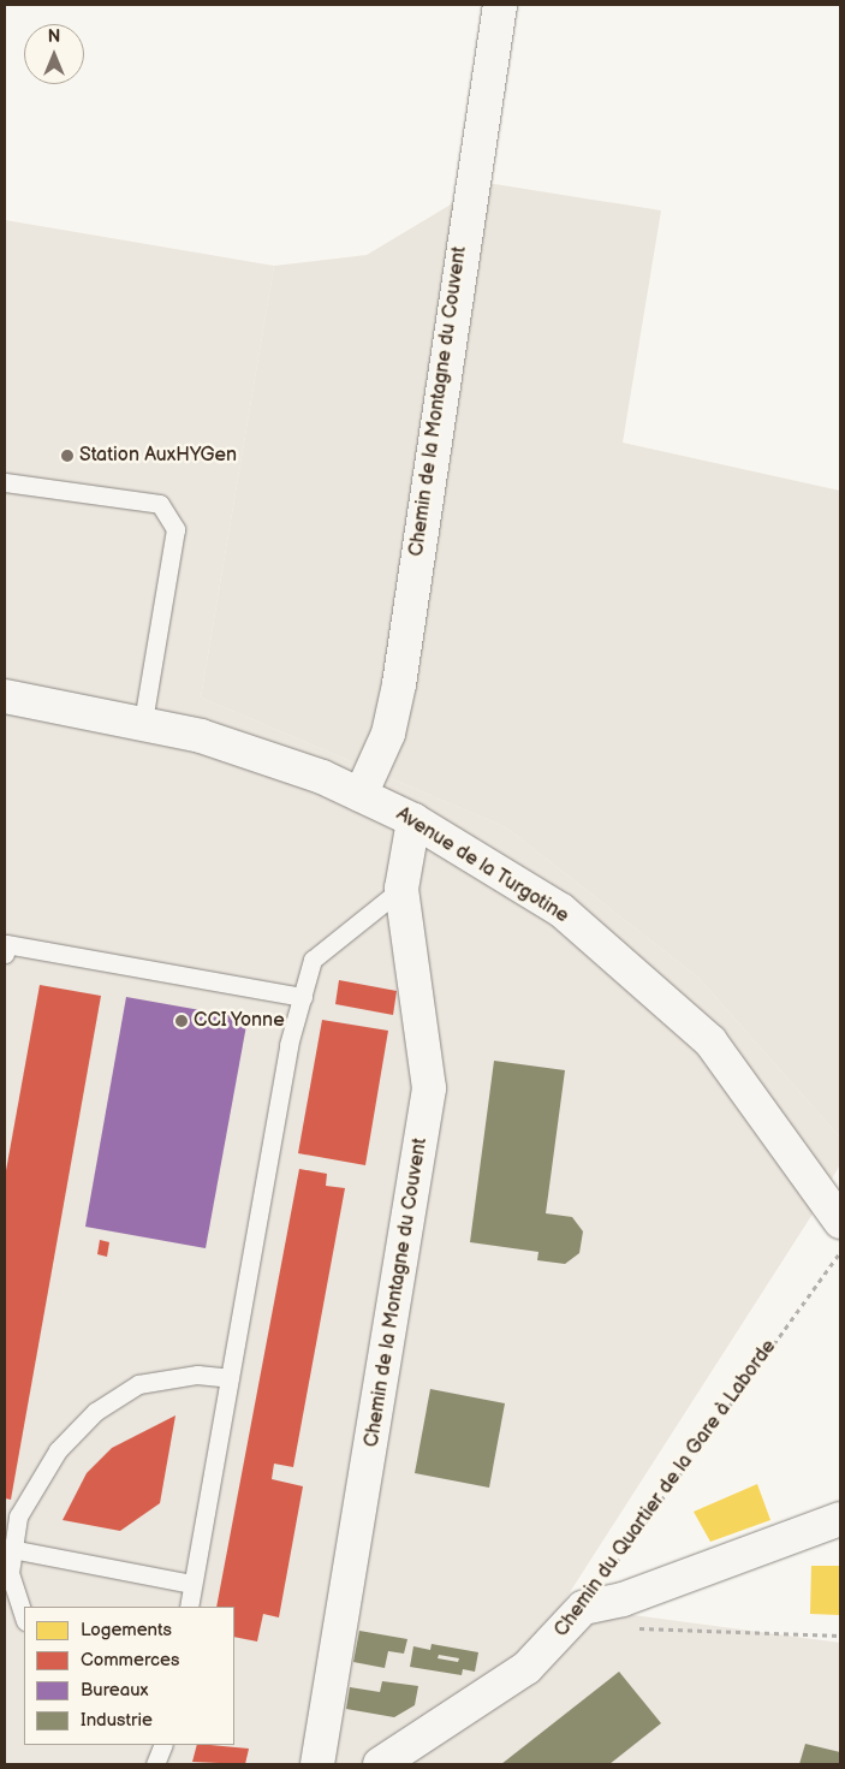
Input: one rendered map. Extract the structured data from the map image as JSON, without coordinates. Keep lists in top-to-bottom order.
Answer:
{
  "streets": {
    "street": ["Chemin de la Montagne du Couvent", "Avenue de la Turgotine", "Chemin du Quartier de la Gare à Laborde"]
  },
  "crossings": [
    ["Chemin de la Montagne du Couvent", "Avenue de la Turgotine"]
  ],
  "places": ["Station AuxHYGen", "CCI Yonne"],
  "legend": [
    "Logements",
    "Commerces",
    "Bureaux",
    "Industrie"
  ],
  "north": "top"
}
